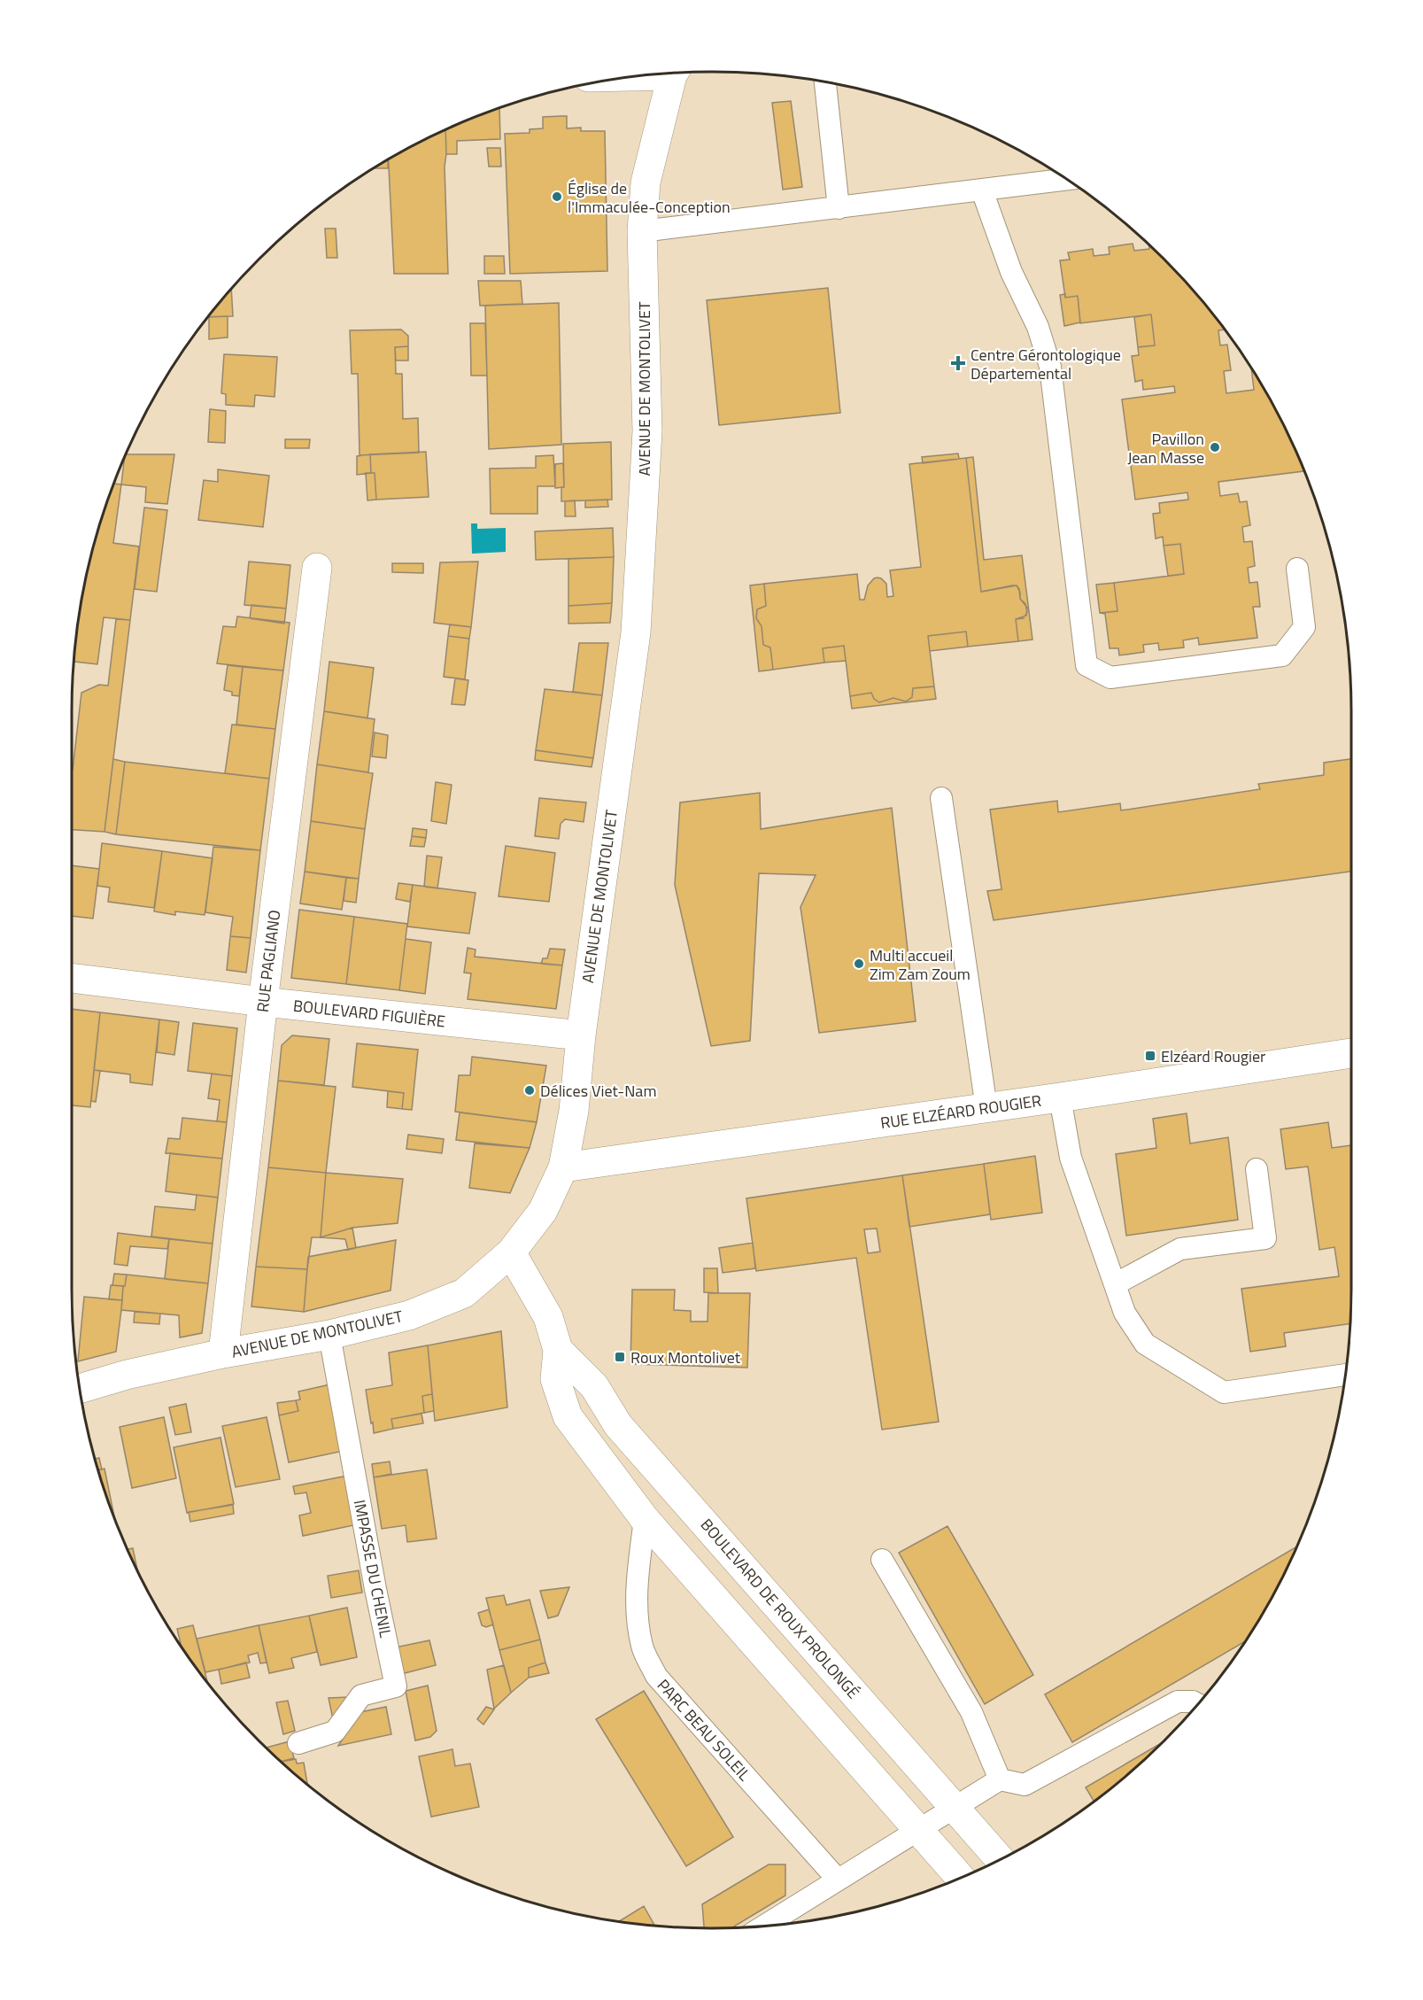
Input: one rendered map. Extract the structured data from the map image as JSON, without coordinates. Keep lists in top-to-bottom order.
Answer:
{
  "streets": {
    "street": [
      "AVENUE DE MONTOLIVET",
      "RUE PAGLIANO",
      "BOULEVARD FIGUIÈRE",
      "RUE ELZÉARD ROUGIER",
      "BOULEVARD DE ROUX PROLONGÉ"
    ],
    "lane": ["IMPASSE DU CHENIL", "PARC BEAU SOLEIL"]
  },
  "crossings": [
    ["AVENUE DE MONTOLIVET", "RUE PAGLIANO"],
    ["AVENUE DE MONTOLIVET", "BOULEVARD FIGUIÈRE"],
    ["AVENUE DE MONTOLIVET", "RUE ELZÉARD ROUGIER"],
    ["AVENUE DE MONTOLIVET", "IMPASSE DU CHENIL"],
    ["AVENUE DE MONTOLIVET", "BOULEVARD DE ROUX PROLONGÉ"],
    ["RUE PAGLIANO", "BOULEVARD FIGUIÈRE"],
    ["BOULEVARD DE ROUX PROLONGÉ", "PARC BEAU SOLEIL"]
  ],
  "places": {
    "other": [
      "Église de l'Immaculée-Conception",
      "Pavillon Jean Masse",
      "Multi accueil Zim Zam Zoum",
      "Délices Viet-Nam"
    ],
    "health": ["Centre Gérontologique Départemental"],
    "transit": ["Elzéard Rougier", "Roux Montolivet"]
  }
}
